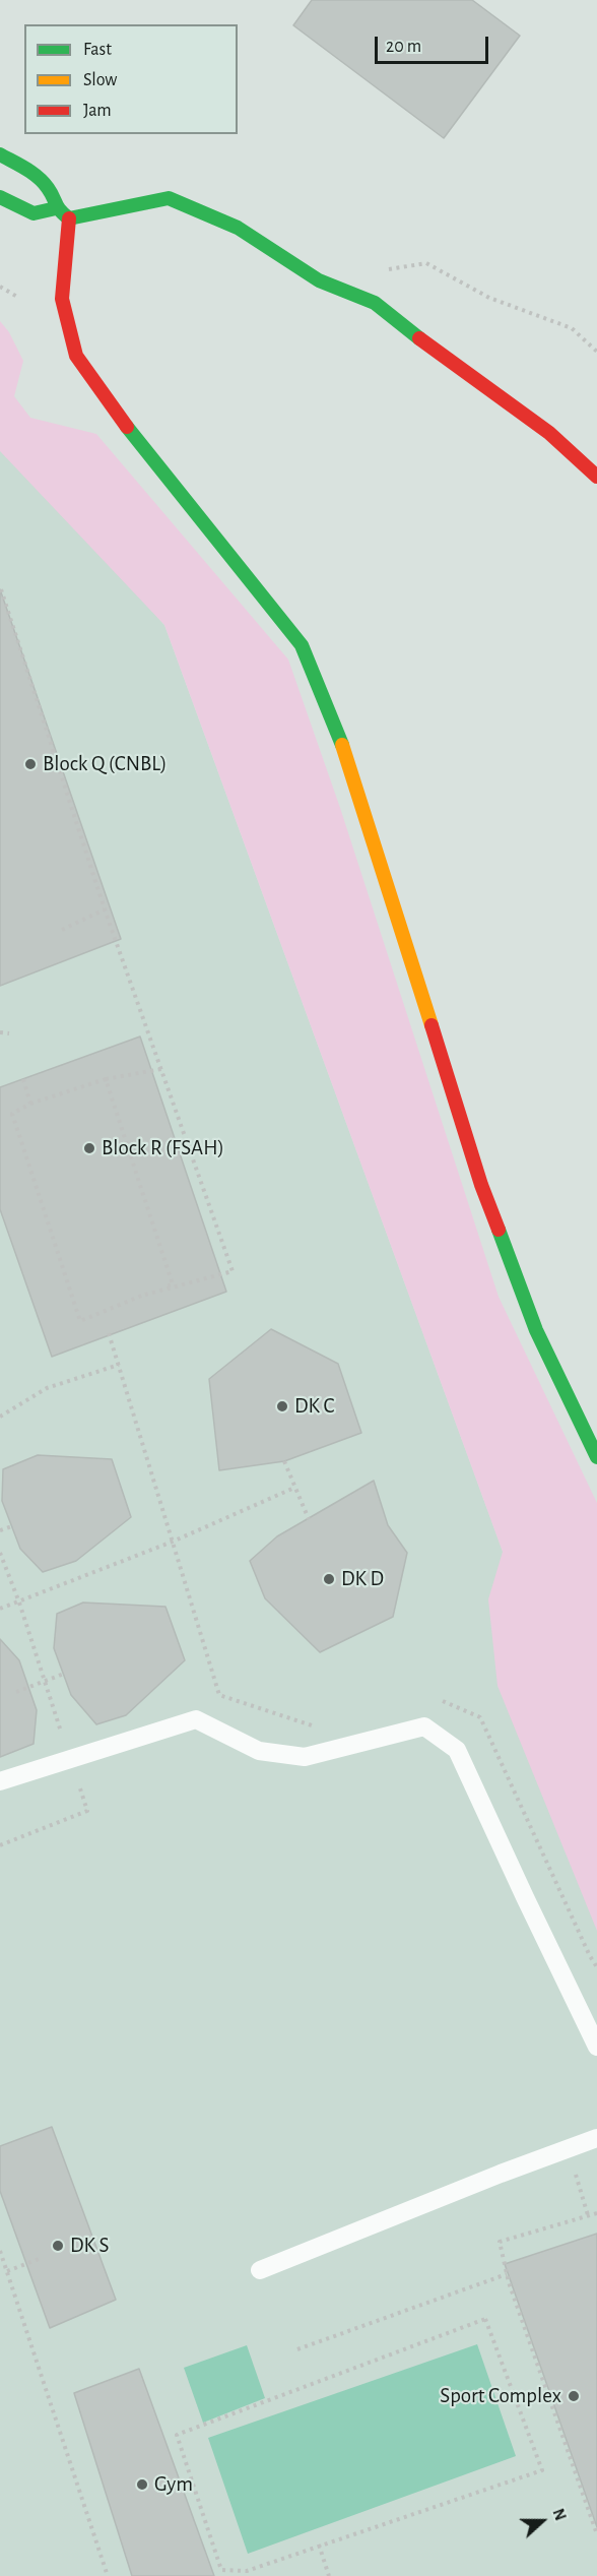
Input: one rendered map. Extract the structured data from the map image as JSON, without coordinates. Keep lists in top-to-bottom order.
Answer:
{
  "places": [
    "Block Q (CNBL)",
    "Block R (FSAH)",
    "DK C",
    "DK D",
    "DK S",
    "Sport Complex",
    "Gym"
  ],
  "legend": ["Fast", "Slow", "Jam"],
  "scale_bar": "20 m",
  "north": "right"
}
